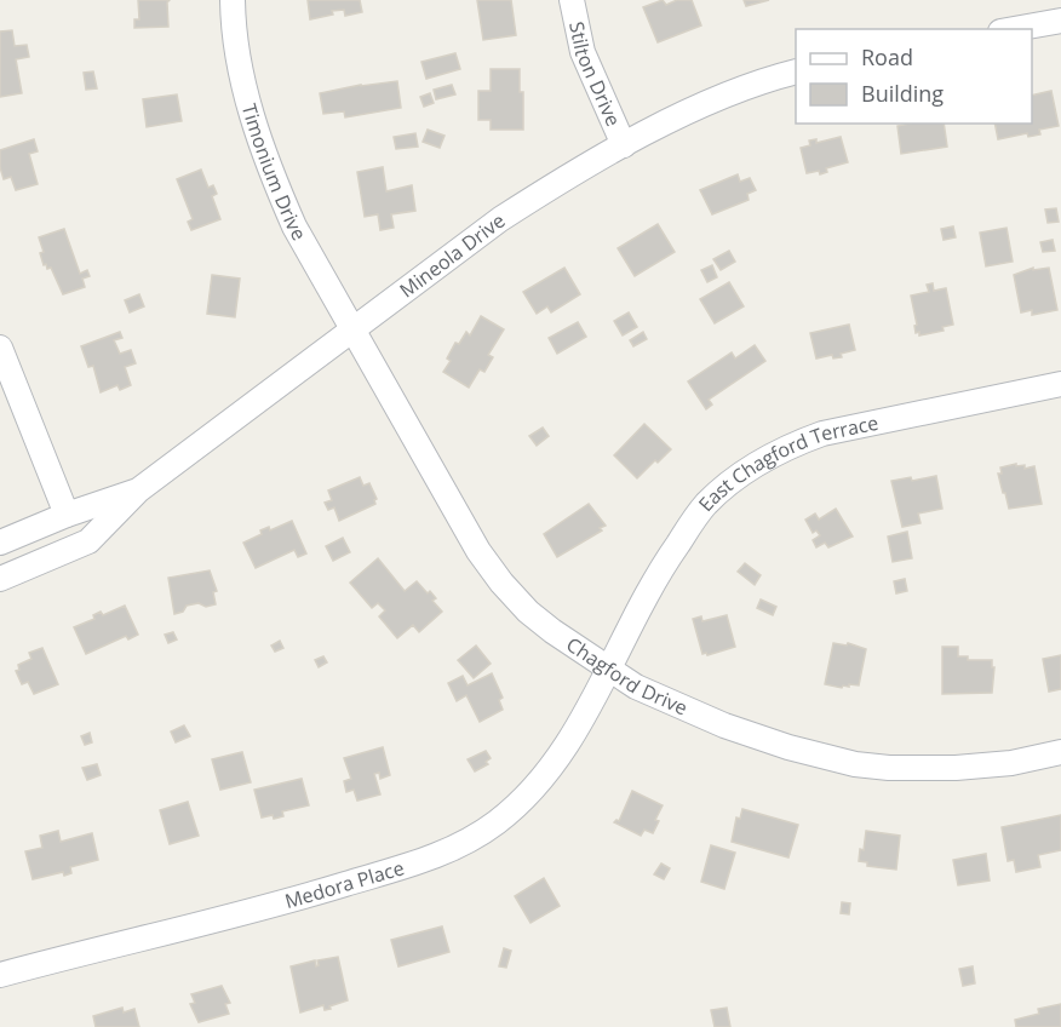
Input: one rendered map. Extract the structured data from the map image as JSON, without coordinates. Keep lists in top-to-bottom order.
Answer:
{
  "streets": {
    "street": [
      "Stilton Drive",
      "Timonium Drive",
      "Mineola Drive",
      "East Chagford Terrace",
      "Chagford Drive",
      "Medora Place"
    ]
  },
  "crossings": [
    ["Stilton Drive", "Mineola Drive"],
    ["Timonium Drive", "Mineola Drive"],
    ["Timonium Drive", "Chagford Drive"],
    ["Mineola Drive", "Chagford Drive"],
    ["East Chagford Terrace", "Chagford Drive"],
    ["East Chagford Terrace", "Medora Place"],
    ["Chagford Drive", "Medora Place"]
  ],
  "legend": ["Road", "Building"]
}
